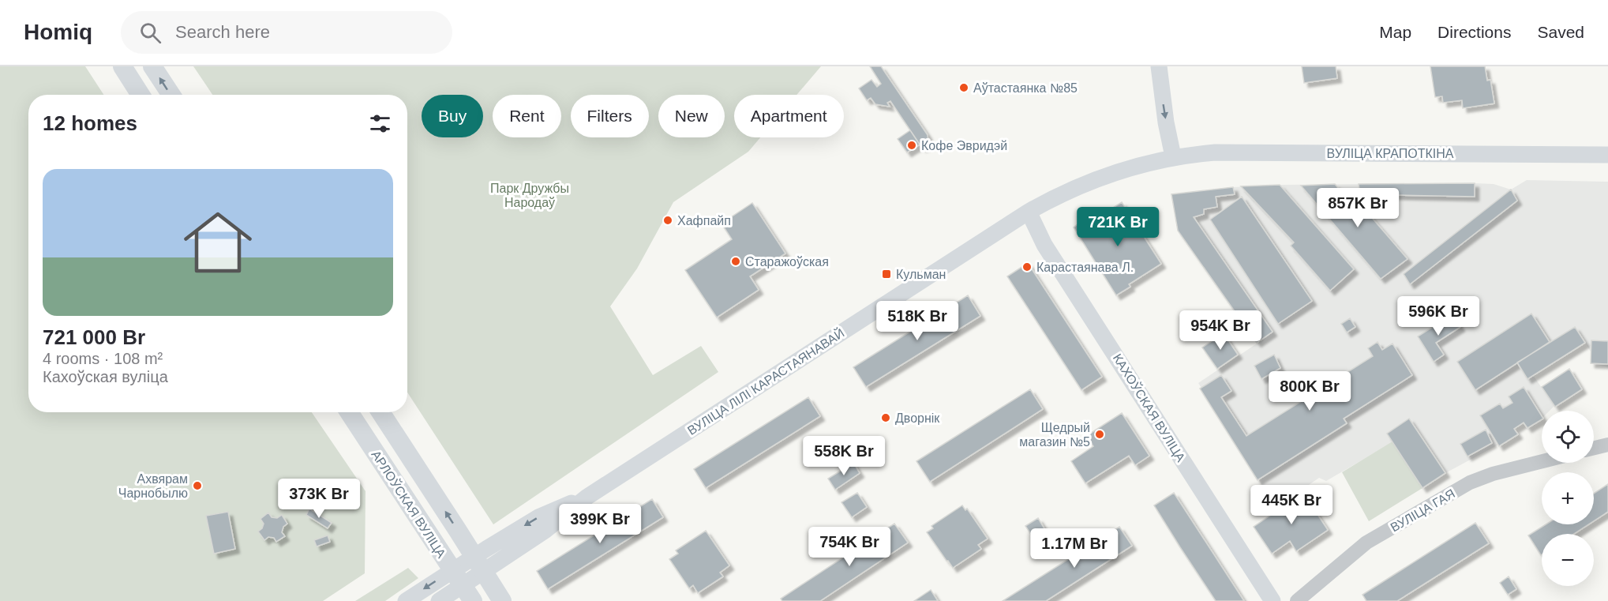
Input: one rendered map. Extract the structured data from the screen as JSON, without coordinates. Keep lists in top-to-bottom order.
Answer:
{
  "streets": {
    "main road": [
      "ВУЛІЦА КРАПОТКІНА",
      "ВУЛІЦА ЛІЛІ КАРАСТАЯНАВАЙ",
      "КАХОЎСКАЯ ВУЛІЦА",
      "АРЛОЎСКАЯ ВУЛІЦА"
    ],
    "street": ["ВУЛІЦА ГАЯ"]
  },
  "crossings": [
    ["ВУЛІЦА КРАПОТКІНА", "ВУЛІЦА ЛІЛІ КАРАСТАЯНАВАЙ"],
    ["ВУЛІЦА ЛІЛІ КАРАСТАЯНАВАЙ", "КАХОЎСКАЯ ВУЛІЦА"],
    ["ВУЛІЦА ЛІЛІ КАРАСТАЯНАВАЙ", "АРЛОЎСКАЯ ВУЛІЦА"]
  ],
  "parks": ["Парк Дружбы Народаў"],
  "places": {
    "other": [
      "Аўтастаянка №85",
      "Кофе Эвридэй",
      "Хафпайп",
      "Старажоўская",
      "Карастаянава Л.",
      "Дворнік",
      "Щедрый магазин №5",
      "Ахвярам Чарнобылю"
    ],
    "transit": ["Кульман"]
  },
  "page": {
    "header": "Homiq",
    "search": "Search here",
    "nav": ["Map", "Directions", "Saved"],
    "chip": [
      "Buy",
      "Rent",
      "Filters",
      "New",
      "Apartment"
    ],
    "heading": "12 homes",
    "list": [
      {
        "name": "721 000 Br",
        "note": "4 rooms · 108 m² · Кахоўская вуліца"
      }
    ],
    "price": [
      "857K Br",
      "721K Br",
      "596K Br",
      "518K Br",
      "954K Br",
      "800K Br",
      "558K Br",
      "373K Br",
      "445K Br",
      "399K Br",
      "754K Br",
      "1.17M Br"
    ],
    "map_buttons": ["+", "−"]
  }
}
